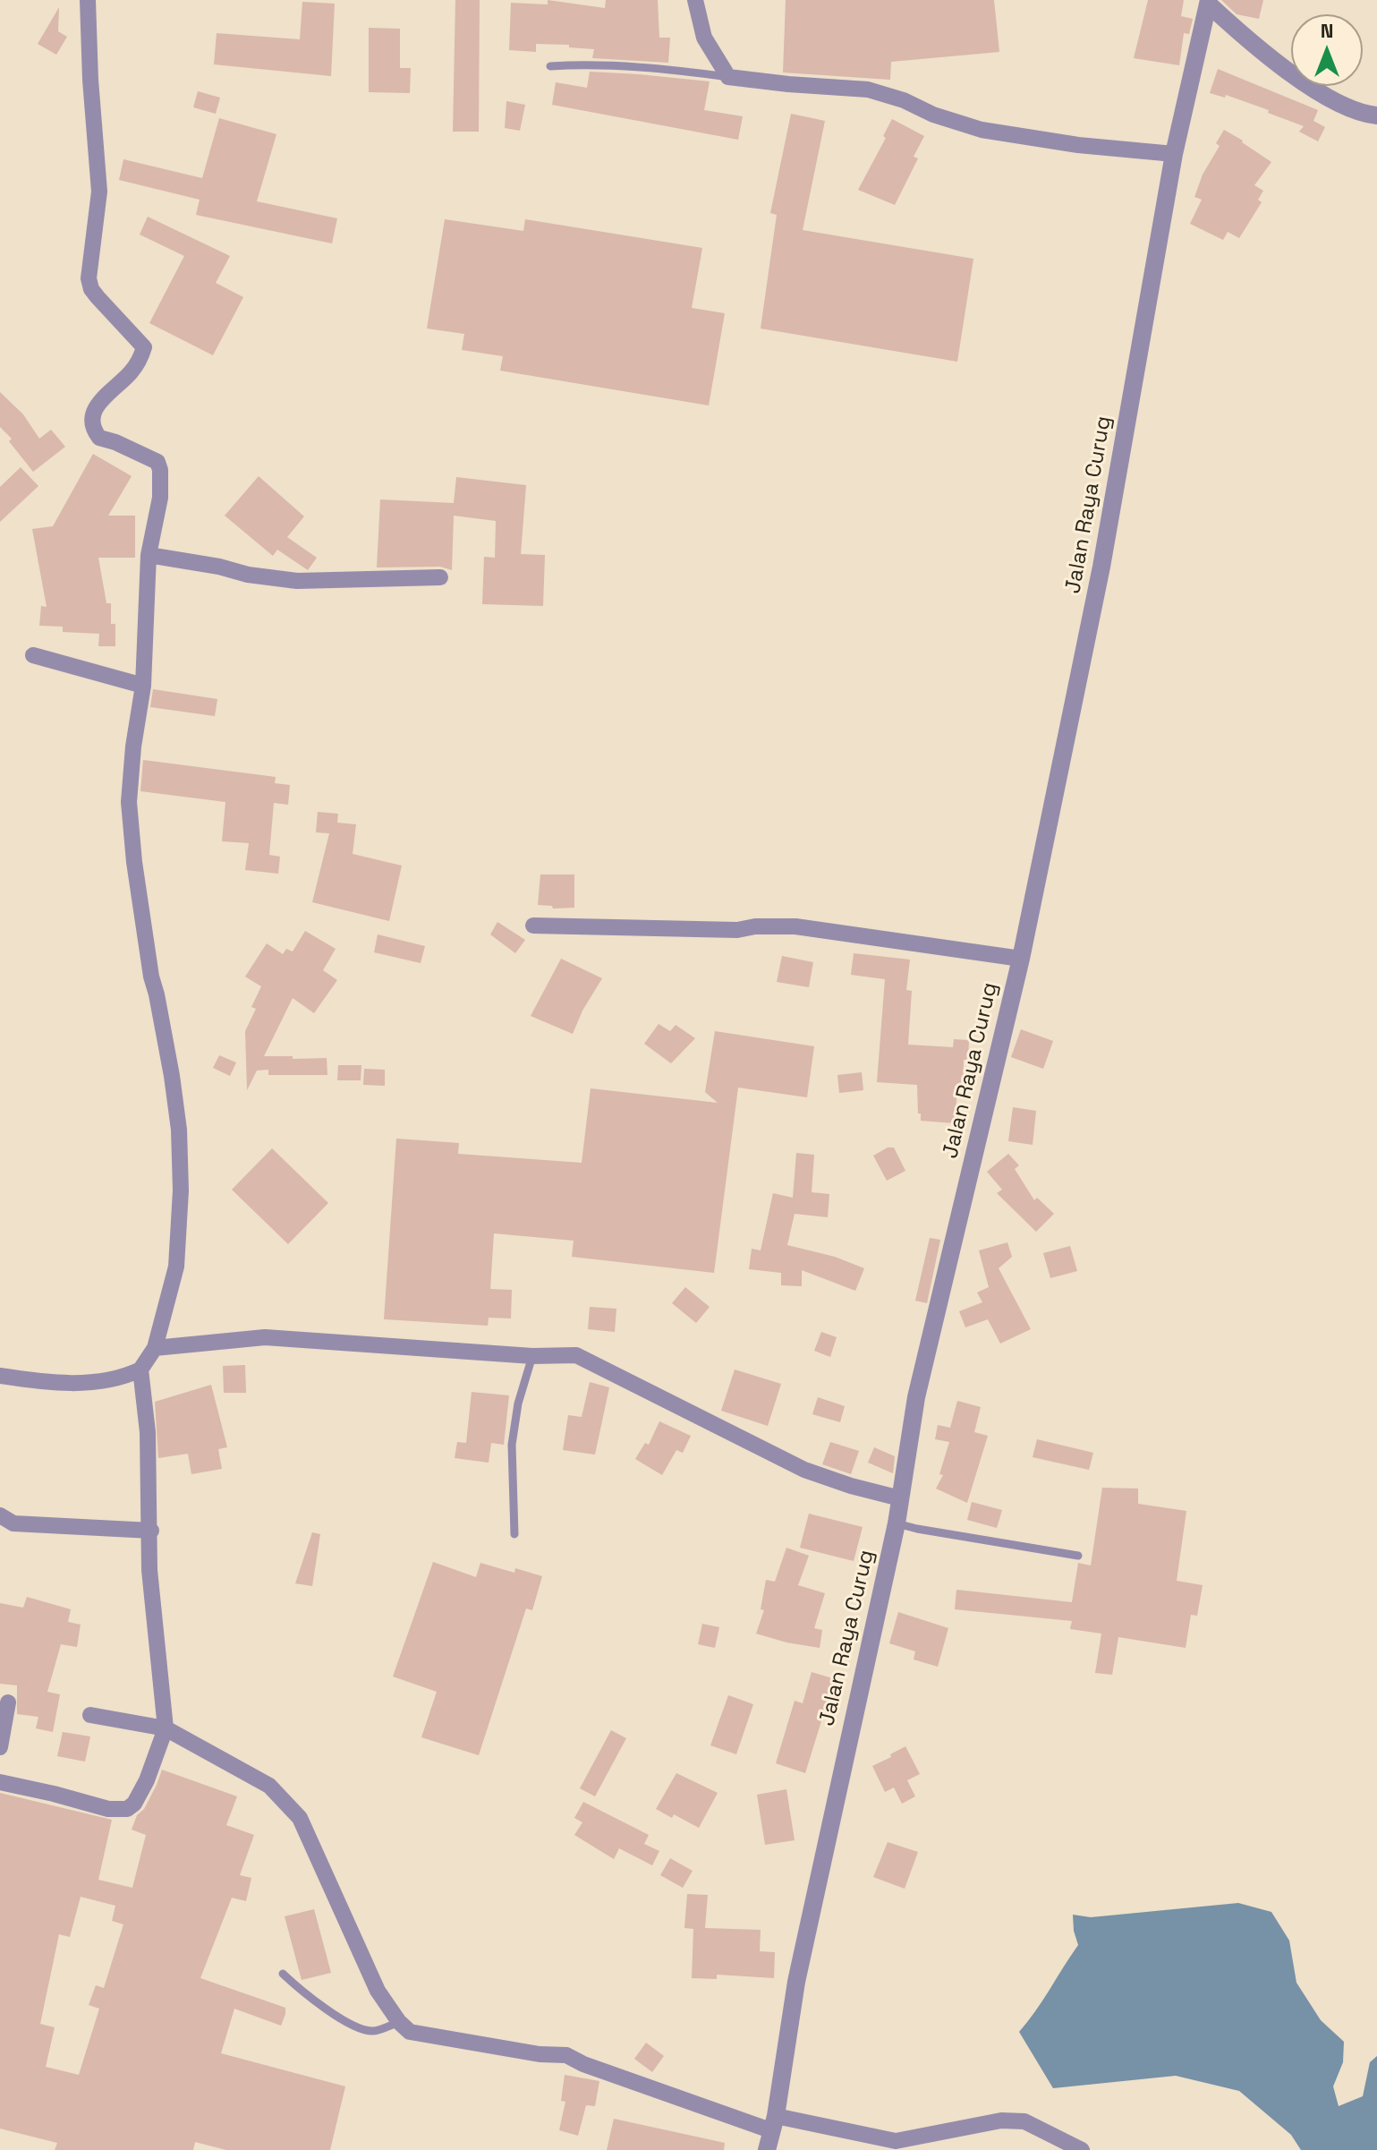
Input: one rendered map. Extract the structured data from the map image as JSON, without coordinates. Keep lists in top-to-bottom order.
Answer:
{
  "streets": {
    "street": ["Jalan Raya Curug"]
  },
  "north": "top"
}
